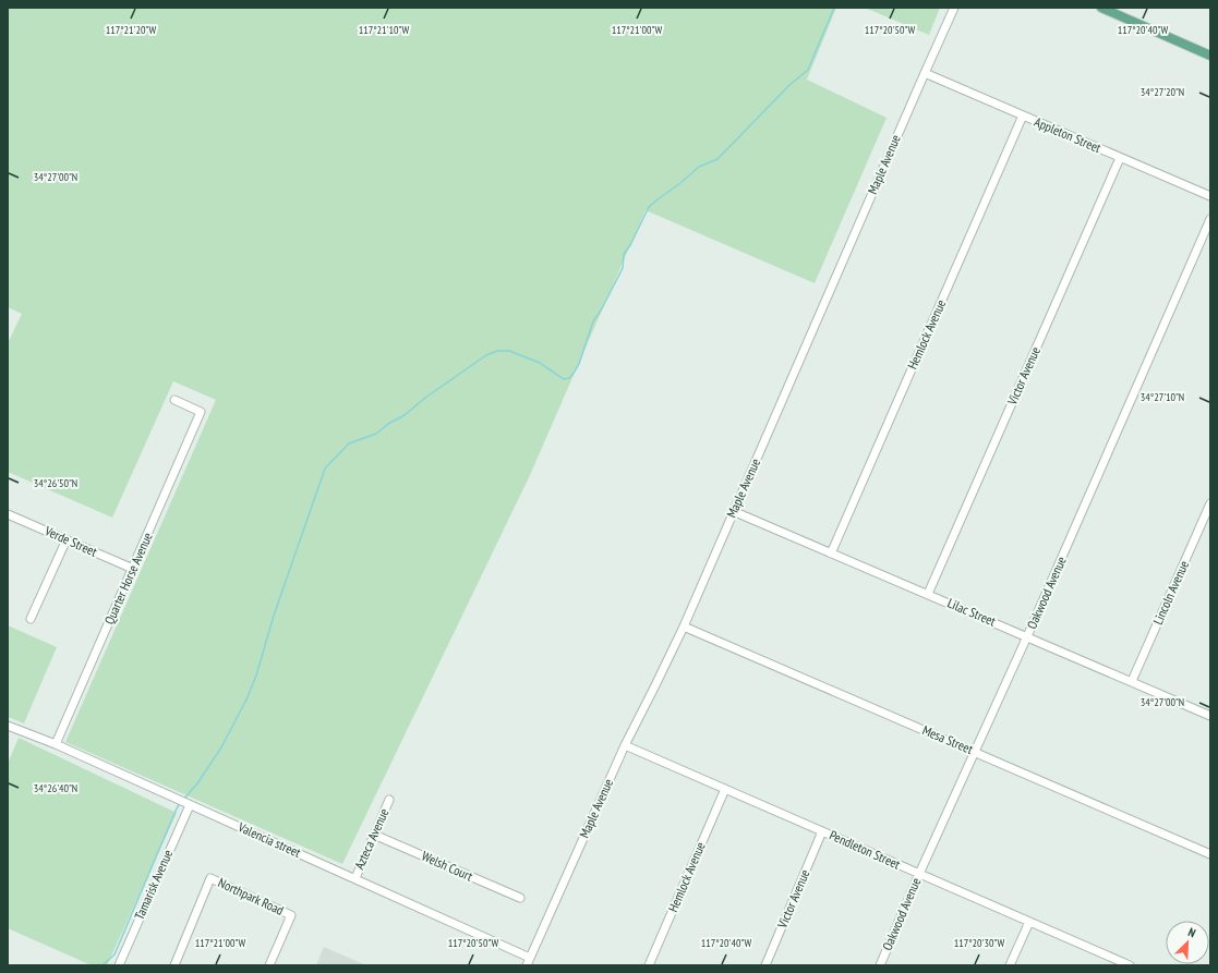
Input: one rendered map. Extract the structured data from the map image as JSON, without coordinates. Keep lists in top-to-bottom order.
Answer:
{
  "streets": {
    "street": [
      "Appleton Street",
      "Maple Avenue",
      "Hemlock Avenue",
      "Victor Avenue",
      "Verde Street",
      "Quarter Horse Avenue",
      "Oakwood Avenue",
      "Lincoln Avenue",
      "Lilac Street",
      "Mesa Street",
      "Azteca Avenue",
      "Valencia street",
      "Pendleton Street",
      "Welsh Court",
      "Tamarisk Avenue",
      "Northpark Road"
    ]
  },
  "crossings": [
    ["Appleton Street", "Maple Avenue"],
    ["Appleton Street", "Hemlock Avenue"],
    ["Appleton Street", "Victor Avenue"],
    ["Maple Avenue", "Lilac Street"],
    ["Maple Avenue", "Mesa Street"],
    ["Maple Avenue", "Valencia street"],
    ["Maple Avenue", "Pendleton Street"],
    ["Hemlock Avenue", "Lilac Street"],
    ["Hemlock Avenue", "Pendleton Street"],
    ["Victor Avenue", "Lilac Street"],
    ["Victor Avenue", "Pendleton Street"],
    ["Verde Street", "Quarter Horse Avenue"],
    ["Quarter Horse Avenue", "Valencia street"],
    ["Oakwood Avenue", "Lilac Street"],
    ["Oakwood Avenue", "Mesa Street"],
    ["Oakwood Avenue", "Pendleton Street"],
    ["Lincoln Avenue", "Lilac Street"],
    ["Azteca Avenue", "Valencia street"],
    ["Azteca Avenue", "Welsh Court"],
    ["Valencia street", "Tamarisk Avenue"]
  ],
  "north": "top right",
  "coordinates": [
    "117°21'10\"W",
    "117°21'00\"W",
    "117°20'50\"W",
    "117°20'40\"W",
    "117°21'20\"W",
    "34°27'20\"N",
    "34°27'00\"N",
    "34°27'10\"N",
    "34°26'50\"N",
    "34°26'40\"N",
    "117°20'30\"W"
  ]
}
